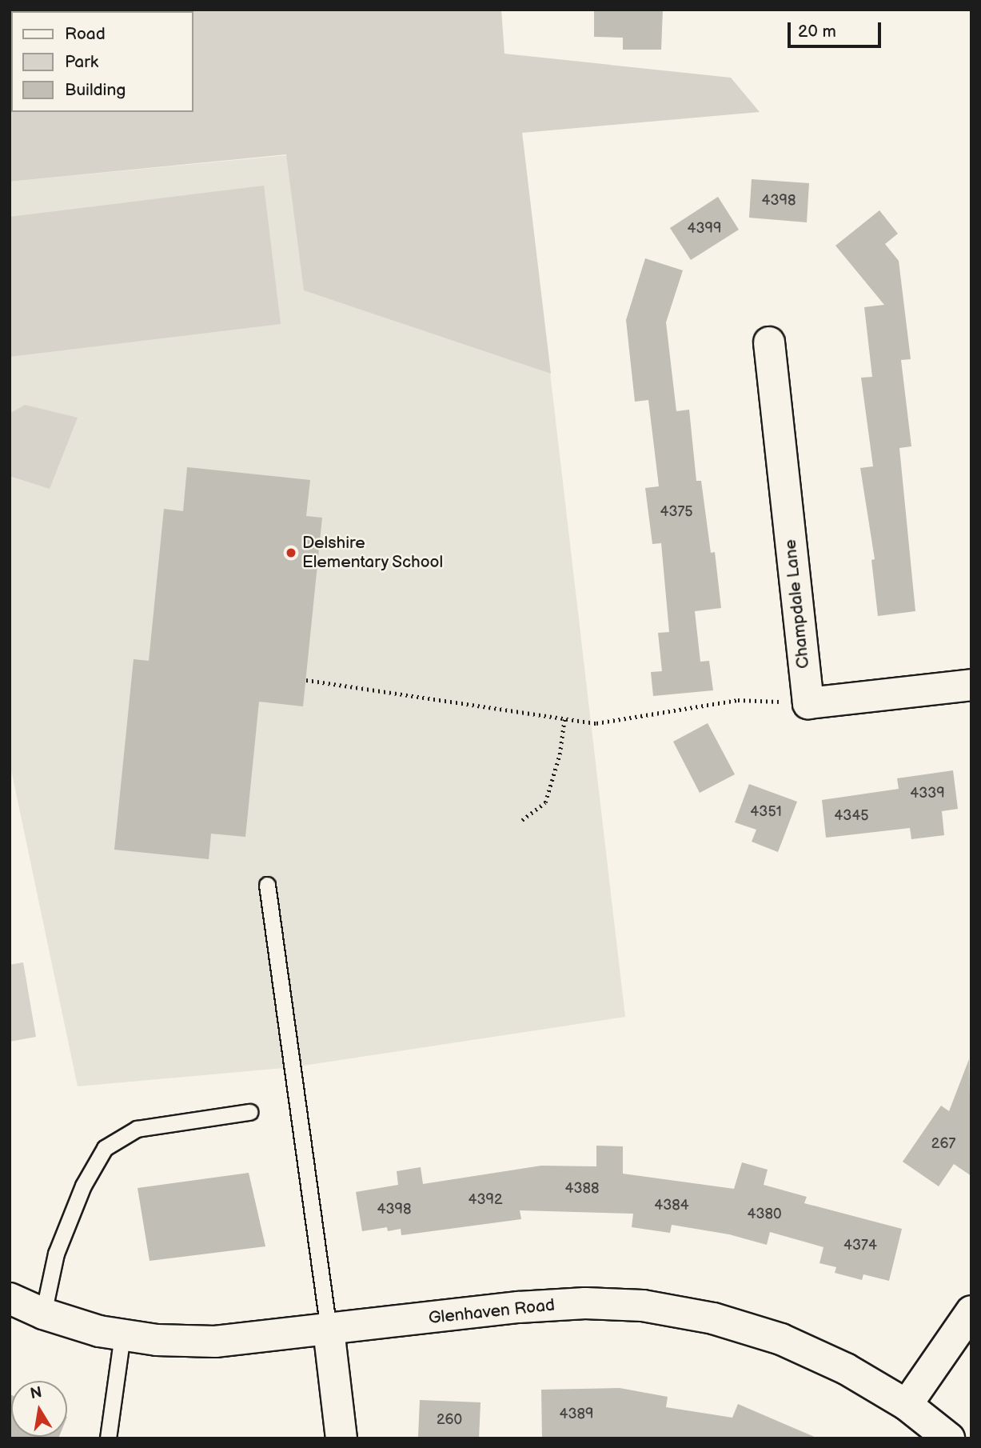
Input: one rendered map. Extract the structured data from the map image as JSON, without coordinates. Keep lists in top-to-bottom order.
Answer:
{
  "streets": {
    "street": ["Champdale Lane", "Glenhaven Road"]
  },
  "places": ["Delshire Elementary School"],
  "house_numbers": [
    "4398",
    "4399",
    "4375",
    "4339",
    "4351",
    "4345",
    "267",
    "4388",
    "4392",
    "4384",
    "4398",
    "4380",
    "4374",
    "4389",
    "260"
  ],
  "legend": ["Road", "Park", "Building"],
  "scale_bar": "20 m",
  "north": "top"
}
